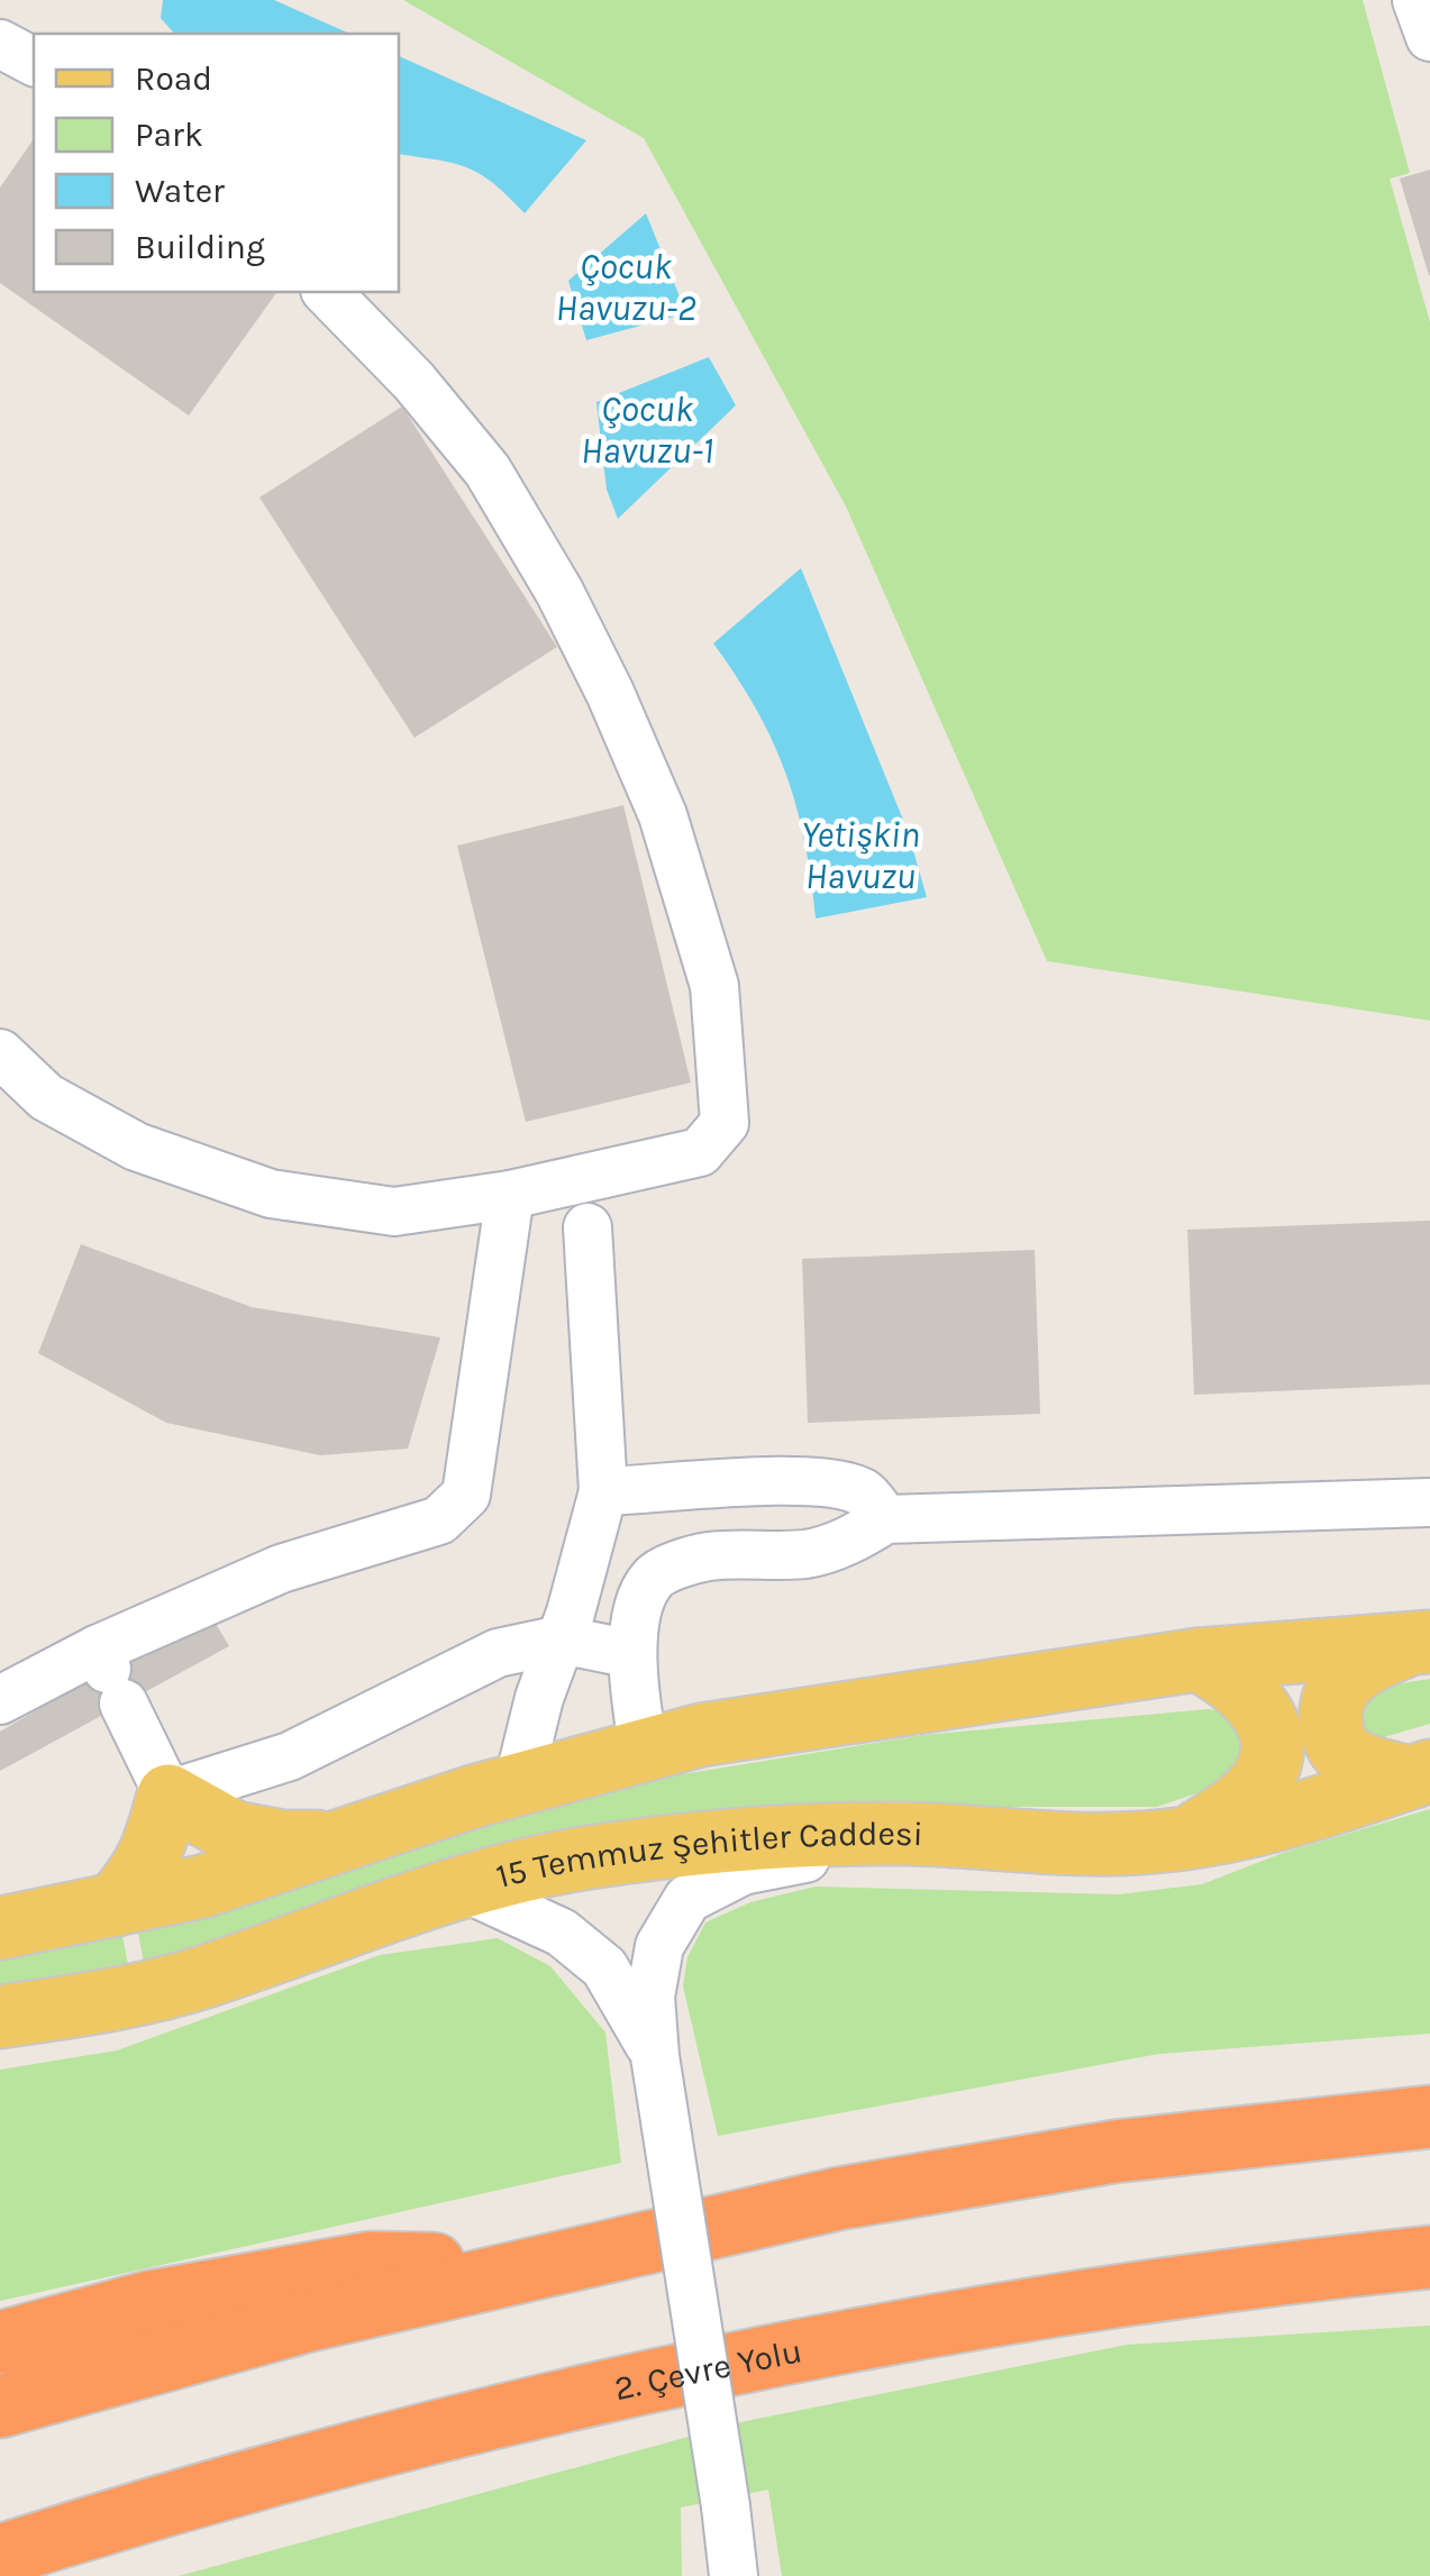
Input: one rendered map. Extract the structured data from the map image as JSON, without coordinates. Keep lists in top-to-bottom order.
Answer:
{
  "streets": {
    "highway": ["2. Çevre Yolu"],
    "main road": ["15 Temmuz Şehitler Caddesi"]
  },
  "water": ["Çocuk Havuzu-2", "Çocuk Havuzu-1", "Yetişkin Havuzu"],
  "legend": [
    "Road",
    "Park",
    "Water",
    "Building"
  ]
}
